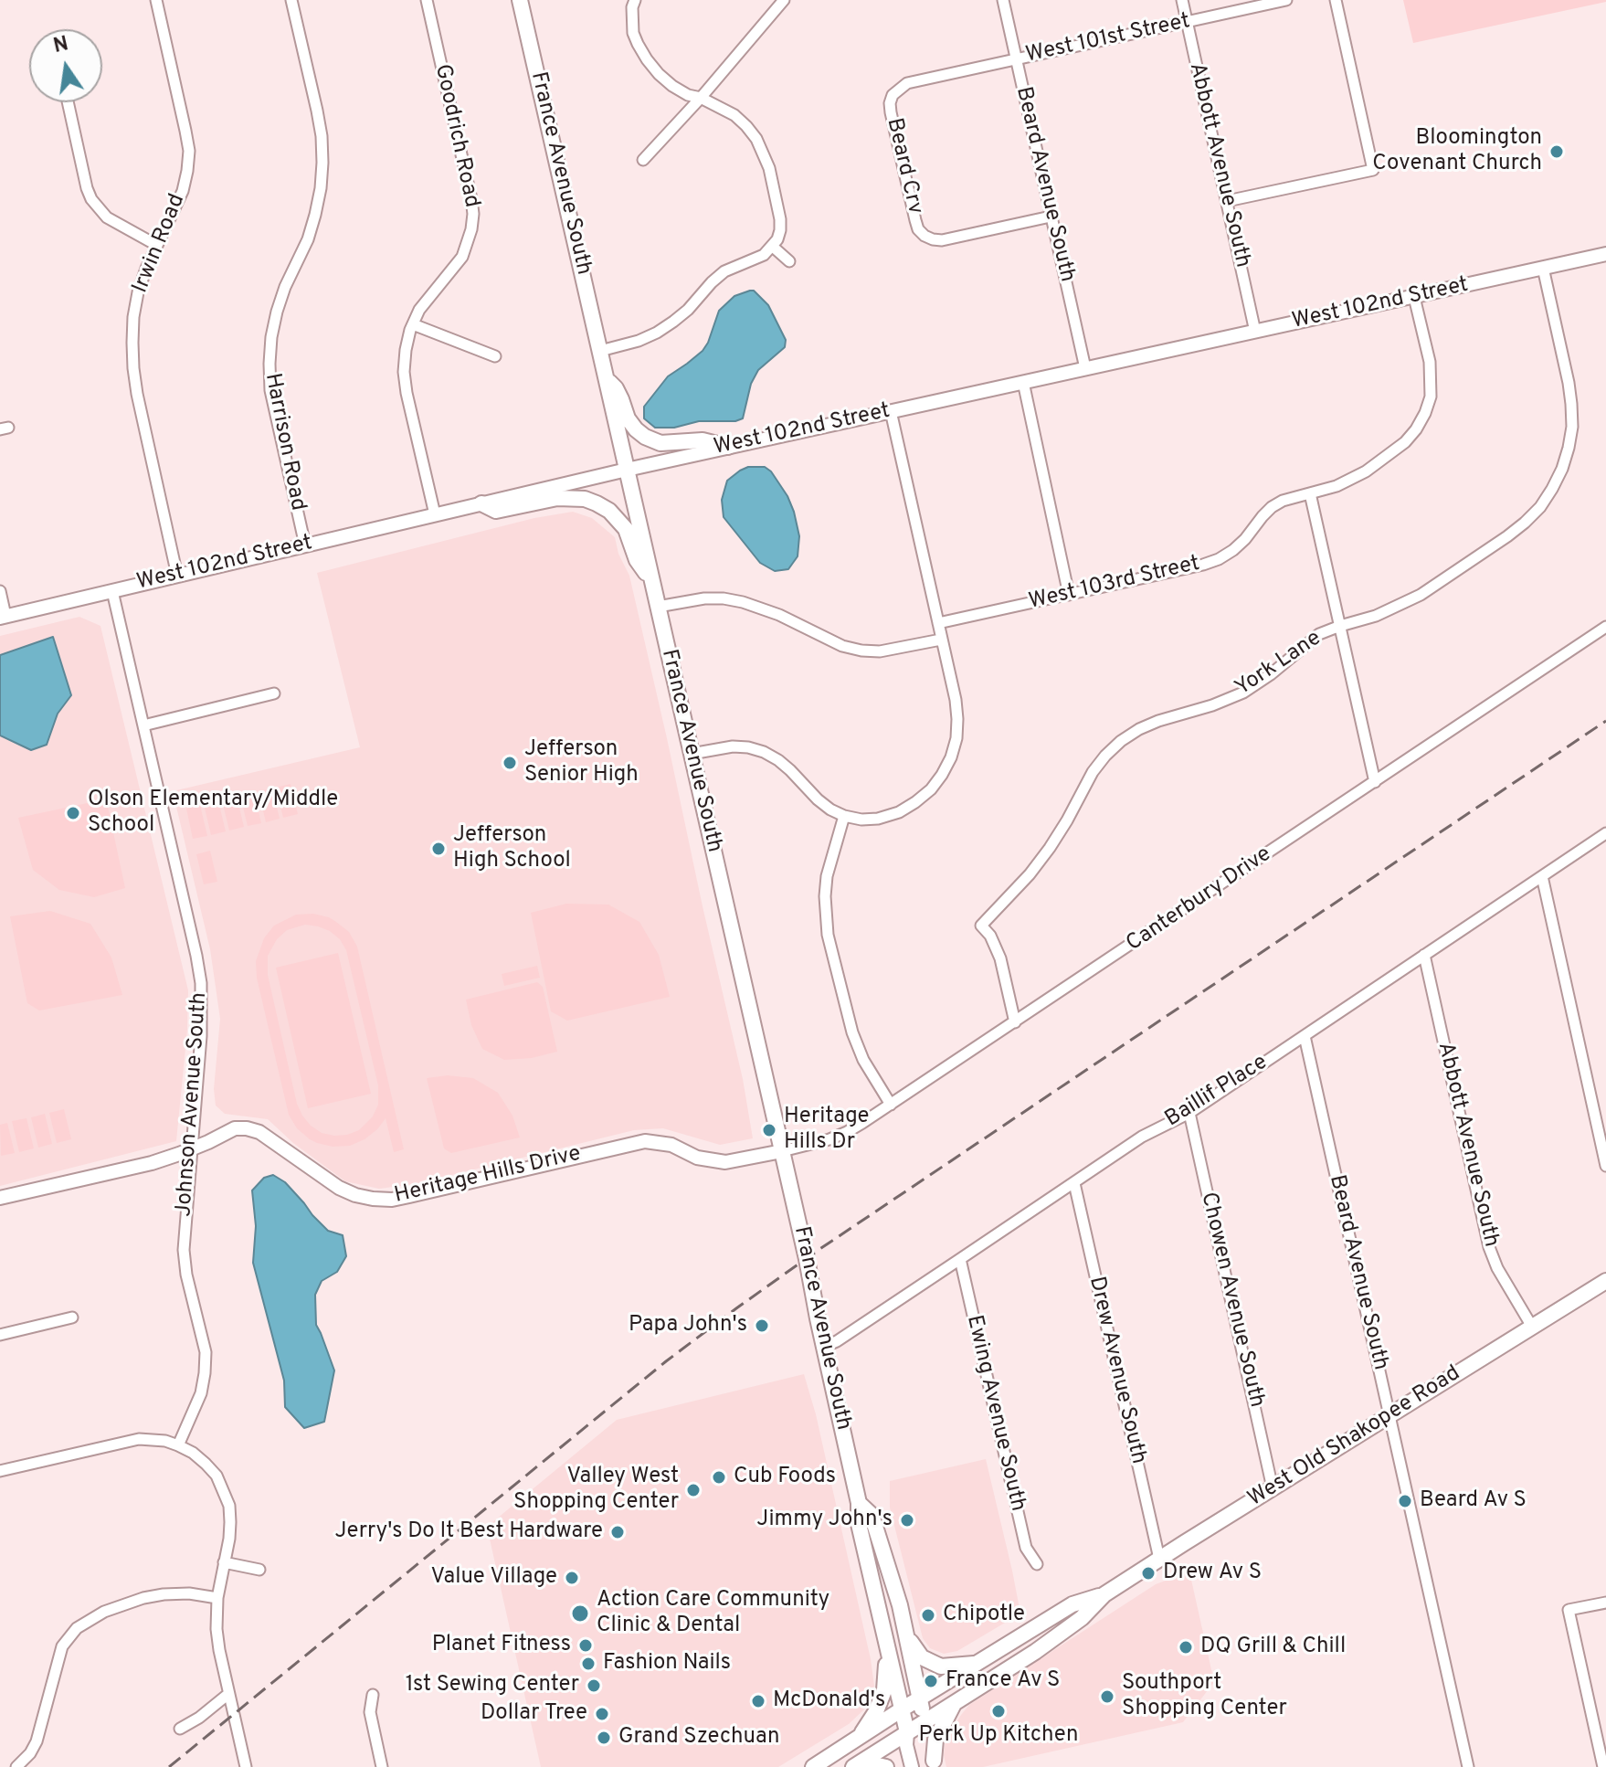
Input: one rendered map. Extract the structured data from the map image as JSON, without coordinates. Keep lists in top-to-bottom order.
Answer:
{
  "streets": {
    "main road": ["France Avenue South", "West Old Shakopee Road"],
    "street": [
      "West 101st Street",
      "Goodrich Road",
      "Abbott Avenue South",
      "Beard Crv",
      "Beard Avenue South",
      "Irwin Road",
      "West 102nd Street",
      "Harrison Road",
      "West 103rd Street",
      "York Lane",
      "Canterbury Drive",
      "Baillif Place",
      "Johnson Avenue South",
      "Heritage Hills Drive",
      "Chowen Avenue South",
      "Drew Avenue South",
      "Ewing Avenue South"
    ]
  },
  "crossings": [
    ["West 101st Street", "Abbott Avenue South"],
    ["West 101st Street", "Beard Crv"],
    ["West 101st Street", "Beard Avenue South"],
    ["Goodrich Road", "West 102nd Street"],
    ["Abbott Avenue South", "West 102nd Street"],
    ["Abbott Avenue South", "Baillif Place"],
    ["Abbott Avenue South", "West Old Shakopee Road"],
    ["Beard Crv", "Beard Avenue South"],
    ["France Avenue South", "West 102nd Street"],
    ["France Avenue South", "Canterbury Drive"],
    ["France Avenue South", "Baillif Place"],
    ["France Avenue South", "Heritage Hills Drive"],
    ["France Avenue South", "West Old Shakopee Road"],
    ["Beard Avenue South", "West 102nd Street"],
    ["Beard Avenue South", "Baillif Place"],
    ["Beard Avenue South", "West Old Shakopee Road"],
    ["Irwin Road", "West 102nd Street"],
    ["West 102nd Street", "Harrison Road"],
    ["West 102nd Street", "West 103rd Street"],
    ["West 102nd Street", "York Lane"],
    ["West 102nd Street", "Johnson Avenue South"],
    ["York Lane", "Canterbury Drive"],
    ["Canterbury Drive", "Heritage Hills Drive"],
    ["Baillif Place", "Chowen Avenue South"],
    ["Baillif Place", "Drew Avenue South"],
    ["Baillif Place", "Ewing Avenue South"],
    ["Johnson Avenue South", "Heritage Hills Drive"],
    ["Chowen Avenue South", "West Old Shakopee Road"],
    ["Drew Avenue South", "West Old Shakopee Road"]
  ],
  "places": [
    "Bloomington Covenant Church",
    "Jefferson Senior High",
    "Olson Elementary/Middle School",
    "Jefferson High School",
    "Heritage Hills Dr",
    "Papa John's",
    "Cub Foods",
    "Valley West Shopping Center",
    "Beard Av S",
    "Jimmy John's",
    "Jerry's Do It Best Hardware",
    "Drew Av S",
    "Value Village",
    "Action Care Community Clinic & Dental",
    "Chipotle",
    "Planet Fitness",
    "DQ Grill & Chill",
    "Fashion Nails",
    "France Av S",
    "1st Sewing Center",
    "Southport Shopping Center",
    "McDonald's",
    "Perk Up Kitchen",
    "Dollar Tree",
    "Grand Szechuan"
  ],
  "north": "top"
}
